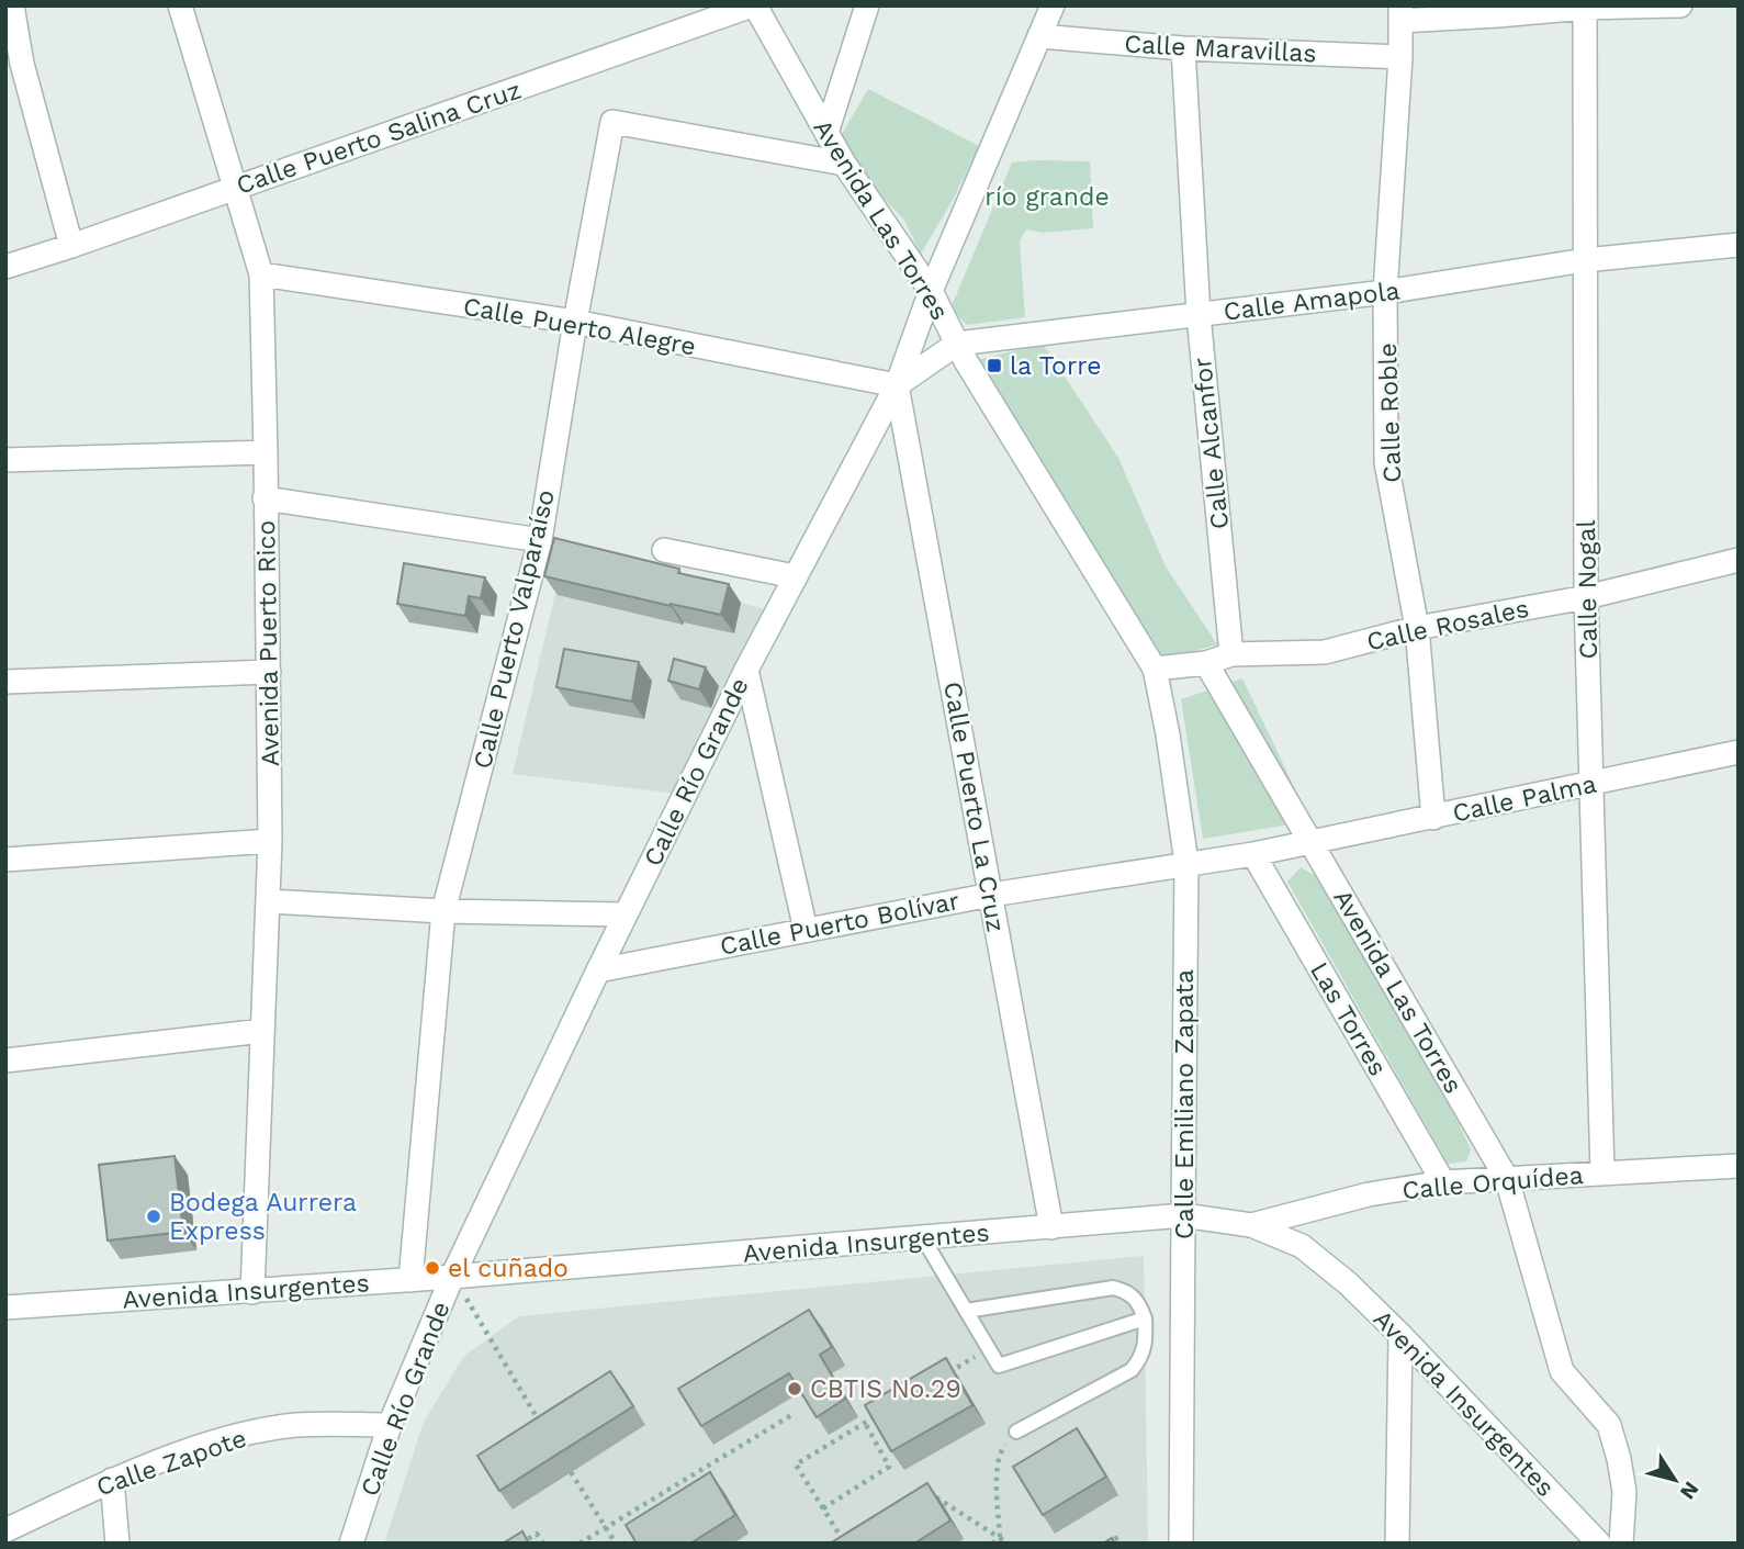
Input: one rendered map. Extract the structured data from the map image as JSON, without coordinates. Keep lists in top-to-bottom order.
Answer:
{
  "streets": {
    "street": [
      "Calle Maravillas",
      "Calle Puerto Salina Cruz",
      "Avenida Las Torres",
      "Calle Amapola",
      "Calle Puerto Alegre",
      "Calle Roble",
      "Calle Alcanfor",
      "Calle Nogal",
      "Calle Rosales",
      "Calle Puerto Valparaíso",
      "Avenida Puerto Rico",
      "Calle Río Grande",
      "Calle Palma",
      "Calle Puerto La Cruz",
      "Calle Puerto Bolívar",
      "Las Torres",
      "Calle Emiliano Zapata",
      "Calle Orquídea",
      "Avenida Insurgentes",
      "Calle Zapote"
    ]
  },
  "crossings": [
    ["Calle Maravillas", "Calle Roble"],
    ["Calle Maravillas", "Calle Alcanfor"],
    ["Calle Maravillas", "Calle Río Grande"],
    ["Calle Puerto Salina Cruz", "Avenida Las Torres"],
    ["Calle Puerto Salina Cruz", "Avenida Puerto Rico"],
    ["Avenida Las Torres", "Calle Amapola"],
    ["Avenida Las Torres", "Calle Rosales"],
    ["Avenida Las Torres", "Calle Puerto Valparaíso"],
    ["Avenida Las Torres", "Calle Río Grande"],
    ["Avenida Las Torres", "Calle Palma"],
    ["Avenida Las Torres", "Calle Puerto Bolívar"],
    ["Avenida Las Torres", "Calle Emiliano Zapata"],
    ["Avenida Las Torres", "Calle Orquídea"],
    ["Calle Amapola", "Calle Puerto Alegre"],
    ["Calle Amapola", "Calle Roble"],
    ["Calle Amapola", "Calle Alcanfor"],
    ["Calle Amapola", "Calle Nogal"],
    ["Calle Amapola", "Calle Río Grande"],
    ["Calle Amapola", "Calle Puerto La Cruz"],
    ["Calle Puerto Alegre", "Calle Puerto Valparaíso"],
    ["Calle Puerto Alegre", "Avenida Puerto Rico"],
    ["Calle Puerto Alegre", "Calle Río Grande"],
    ["Calle Puerto Alegre", "Calle Puerto La Cruz"],
    ["Calle Roble", "Calle Rosales"],
    ["Calle Roble", "Calle Palma"],
    ["Calle Alcanfor", "Calle Rosales"],
    ["Calle Nogal", "Calle Rosales"],
    ["Calle Nogal", "Calle Palma"],
    ["Calle Nogal", "Calle Orquídea"],
    ["Calle Rosales", "Calle Emiliano Zapata"],
    ["Calle Puerto Valparaíso", "Avenida Insurgentes"],
    ["Avenida Puerto Rico", "Avenida Insurgentes"],
    ["Calle Río Grande", "Calle Puerto La Cruz"],
    ["Calle Río Grande", "Calle Puerto Bolívar"],
    ["Calle Río Grande", "Avenida Insurgentes"],
    ["Calle Río Grande", "Calle Zapote"],
    ["Calle Palma", "Calle Puerto Bolívar"],
    ["Calle Puerto La Cruz", "Calle Puerto Bolívar"],
    ["Calle Puerto La Cruz", "Avenida Insurgentes"],
    ["Calle Puerto Bolívar", "Las Torres"],
    ["Calle Puerto Bolívar", "Calle Emiliano Zapata"],
    ["Las Torres", "Calle Orquídea"],
    ["Calle Emiliano Zapata", "Avenida Insurgentes"],
    ["Calle Orquídea", "Avenida Insurgentes"]
  ],
  "parks": ["río grande"],
  "places": {
    "transit": ["la Torre"],
    "other": ["Bodega Aurrera Express", "el cuñado", "CBTIS No.29"]
  },
  "north": "bottom right"
}
